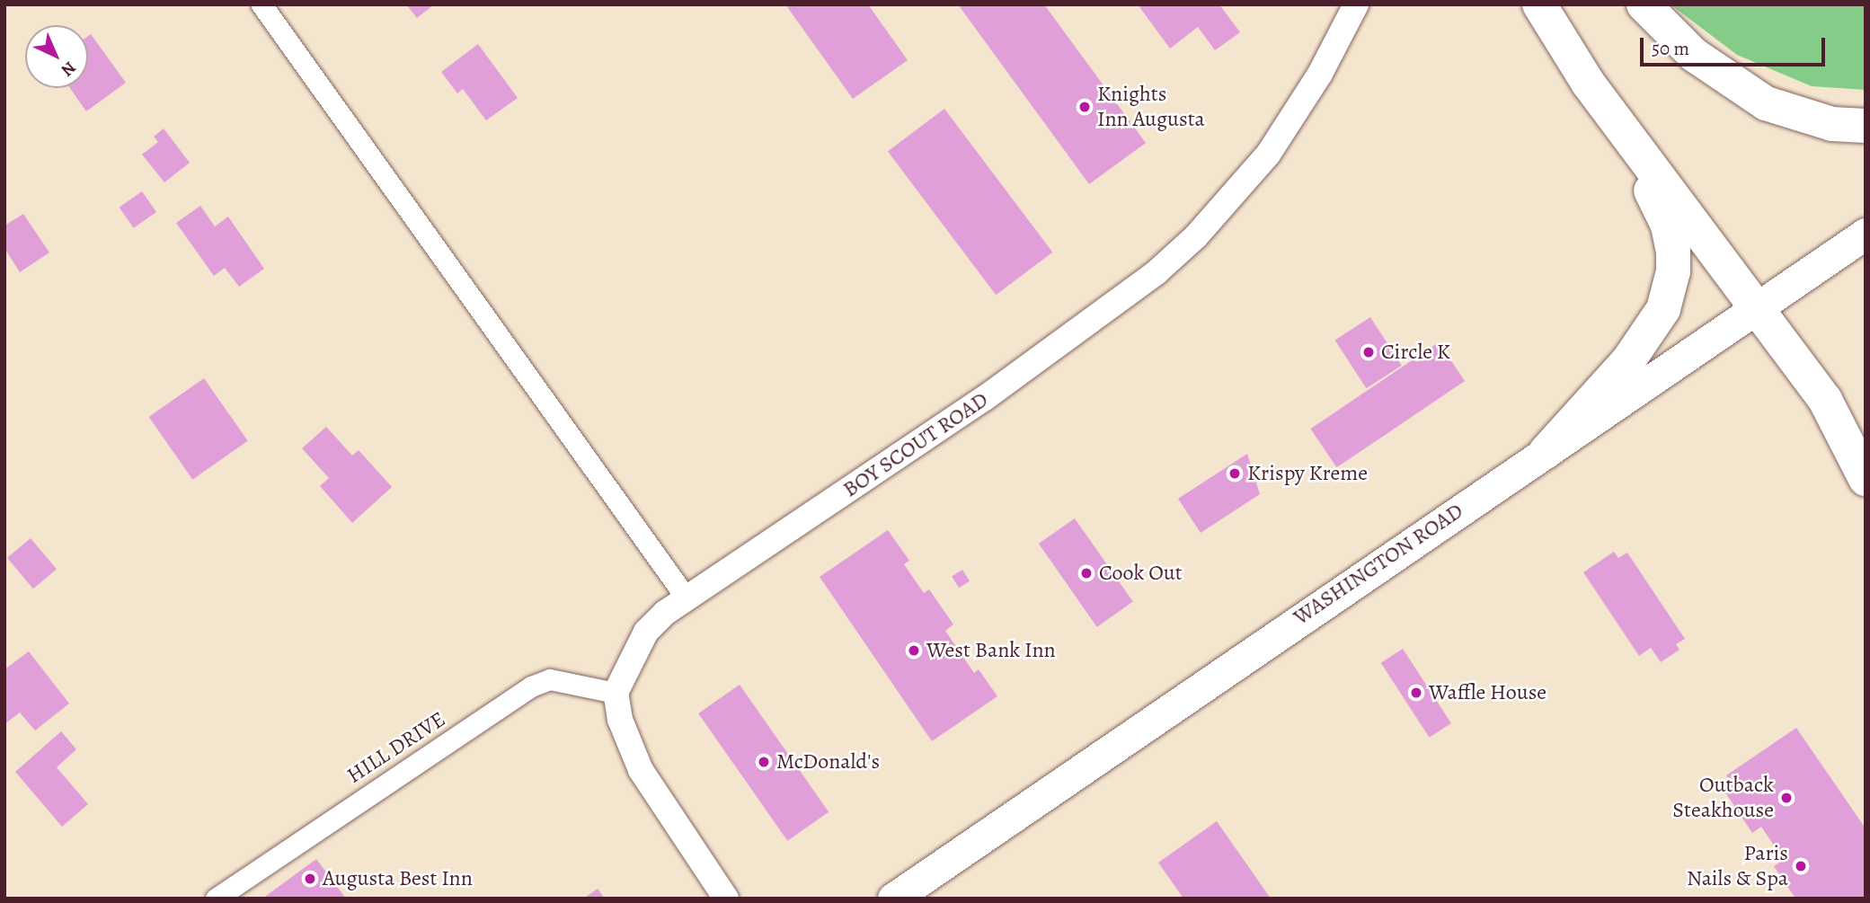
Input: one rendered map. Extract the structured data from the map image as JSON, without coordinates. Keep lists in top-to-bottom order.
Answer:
{
  "streets": {
    "main road": ["WASHINGTON ROAD"],
    "street": ["BOY SCOUT ROAD", "HILL DRIVE"]
  },
  "crossings": [
    ["BOY SCOUT ROAD", "HILL DRIVE"]
  ],
  "places": [
    "Knights Inn Augusta",
    "Circle K",
    "Krispy Kreme",
    "Cook Out",
    "West Bank Inn",
    "Waffle House",
    "McDonald's",
    "Outback Steakhouse",
    "Paris Nails & Spa",
    "Augusta Best Inn"
  ],
  "scale_bar": "50 m",
  "north": "bottom right"
}
